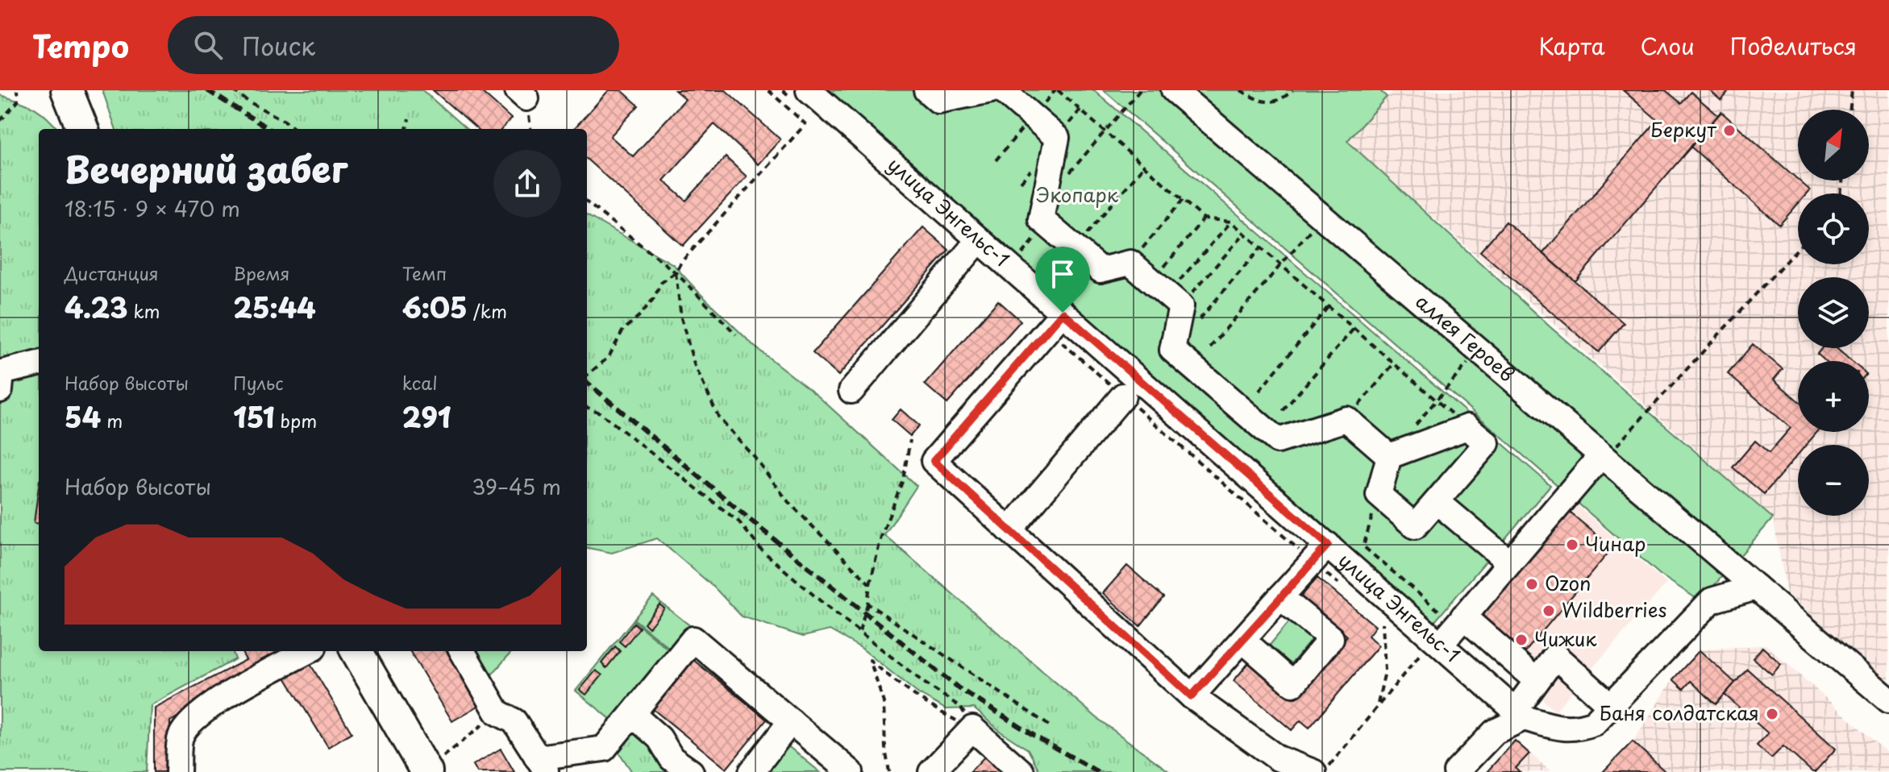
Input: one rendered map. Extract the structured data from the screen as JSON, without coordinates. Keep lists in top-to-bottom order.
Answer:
{
  "streets": {
    "street": ["улица Энгельс-1", "аллея Героев"]
  },
  "crossings": [
    ["улица Энгельс-1", "аллея Героев"]
  ],
  "parks": ["Экопарк"],
  "places": [
    "Беркут",
    "Чинар",
    "Ozon",
    "Wildberries",
    "Чижик",
    "Баня солдатская"
  ],
  "north": "top right",
  "page": {
    "header": "Tempo",
    "search": "Поиск",
    "nav": ["Карта", "Слои", "Поделиться"],
    "map_buttons": ["+", "−"],
    "heading": ["Вечерний забег", "18:15 · 9 × 470 m"],
    "stats": [
      ["Дистанция", "4.23 km"],
      ["Время", "25:44"],
      ["Темп", "6:05 /km"],
      ["Набор высоты", "54 m"],
      ["Пульс", "151 bpm"],
      ["kcal", "291"]
    ],
    "chart": ["Набор высоты", "39–45 m"]
  }
}
